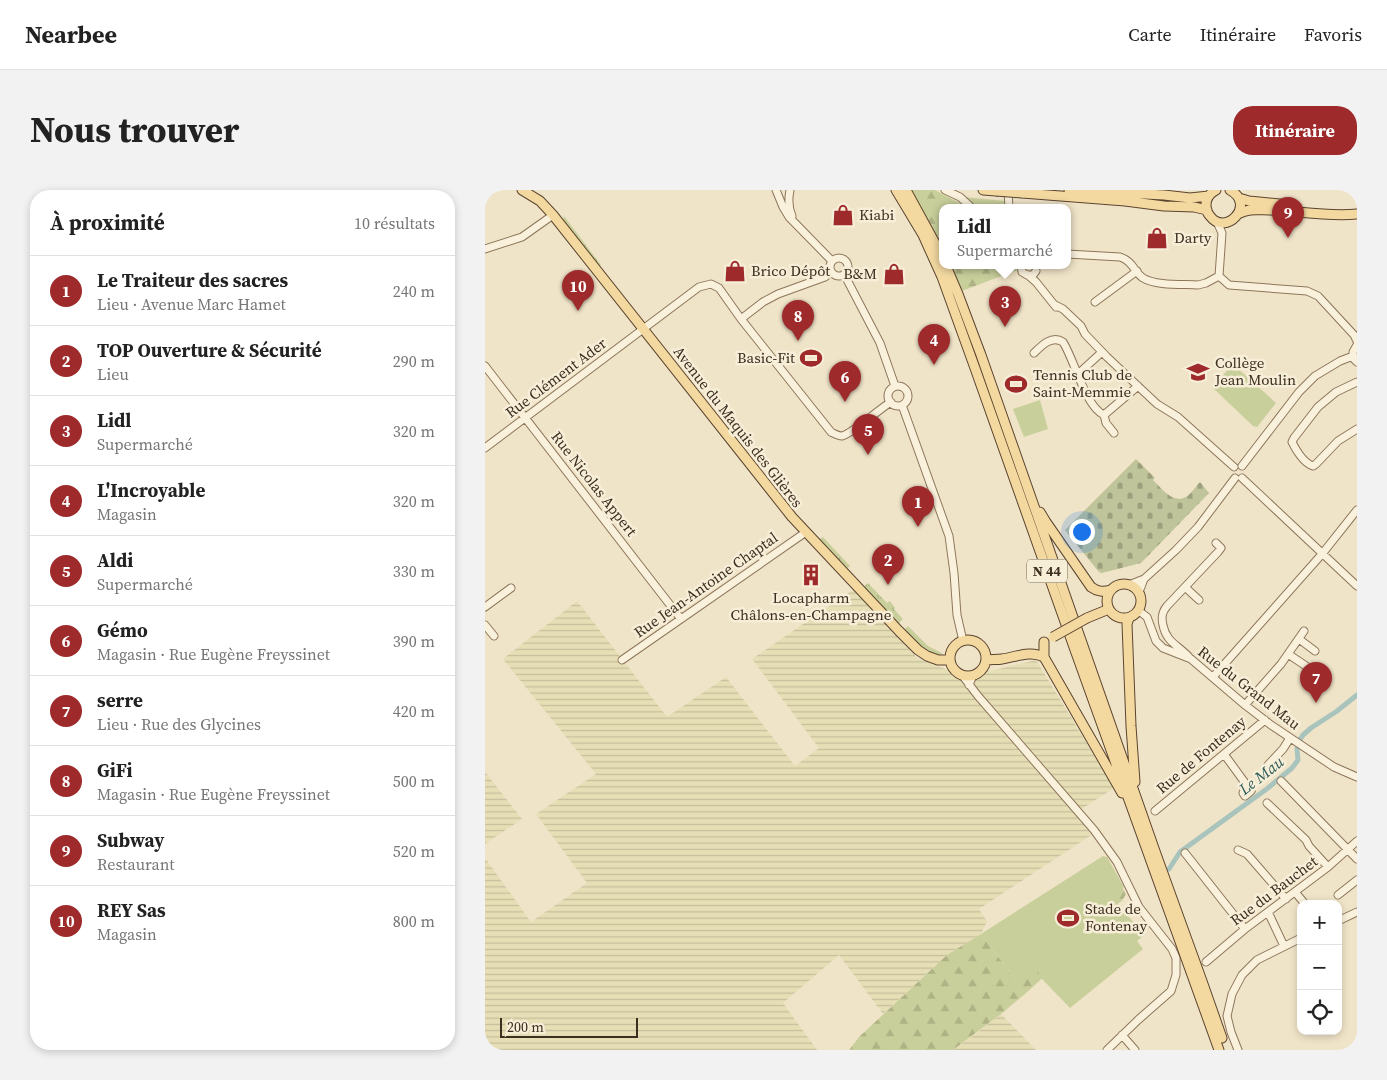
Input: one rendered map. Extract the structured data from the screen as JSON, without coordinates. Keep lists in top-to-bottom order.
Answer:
{
  "streets": {
    "main road": ["Avenue du Maquis des Glières", "N 44"],
    "street": [
      "Rue Clément Ader",
      "Rue Nicolas Appert",
      "Rue Jean-Antoine Chaptal",
      "Rue du Grand Mau",
      "Rue de Fontenay",
      "Rue du Bauchet"
    ]
  },
  "crossings": [
    ["Rue Clément Ader", "Avenue du Maquis des Glières"],
    ["Rue Clément Ader", "Rue Nicolas Appert"],
    ["Avenue du Maquis des Glières", "Rue Jean-Antoine Chaptal"],
    ["Rue Nicolas Appert", "Rue Jean-Antoine Chaptal"],
    ["Rue du Grand Mau", "Rue de Fontenay"]
  ],
  "water": ["Le Mau"],
  "places": {
    "shop": [
      "Kiabi",
      "Darty",
      "Brico Dépôt",
      "B&M"
    ],
    "sports": ["Basic-Fit", "Tennis Club de Saint-Memmie", "Stade de Fontenay"],
    "school or university": ["Collège Jean Moulin"],
    "building": ["Locapharm Châlons-en-Champagne"]
  },
  "scale_bar": "200 m",
  "page": {
    "header": "Nearbee",
    "nav": ["Carte", "Itinéraire", "Favoris"],
    "title": "Nous trouver",
    "buttons": "Itinéraire",
    "heading": ["À proximité", "10 résultats"],
    "pins": [
      "9",
      "10",
      "3",
      "8",
      "4",
      "6",
      "5",
      "1",
      "2",
      "7"
    ],
    "popup": ["Lidl", "Supermarché"],
    "list": [
      {
        "mark": "1",
        "name": "Le Traiteur des sacres",
        "note": "Lieu · Avenue Marc Hamet",
        "value": "240 m"
      },
      {
        "mark": "2",
        "name": "TOP Ouverture & Sécurité",
        "note": "Lieu",
        "value": "290 m"
      },
      {
        "mark": "3",
        "name": "Lidl",
        "note": "Supermarché",
        "value": "320 m"
      },
      {
        "mark": "4",
        "name": "L'Incroyable",
        "note": "Magasin",
        "value": "320 m"
      },
      {
        "mark": "5",
        "name": "Aldi",
        "note": "Supermarché",
        "value": "330 m"
      },
      {
        "mark": "6",
        "name": "Gémo",
        "note": "Magasin · Rue Eugène Freyssinet",
        "value": "390 m"
      },
      {
        "mark": "7",
        "name": "serre",
        "note": "Lieu · Rue des Glycines",
        "value": "420 m"
      },
      {
        "mark": "8",
        "name": "GiFi",
        "note": "Magasin · Rue Eugène Freyssinet",
        "value": "500 m"
      },
      {
        "mark": "9",
        "name": "Subway",
        "note": "Restaurant",
        "value": "520 m"
      },
      {
        "mark": "10",
        "name": "REY Sas",
        "note": "Magasin",
        "value": "800 m"
      }
    ],
    "map_buttons": ["+", "−"],
    "scale": "200 m"
  }
}
